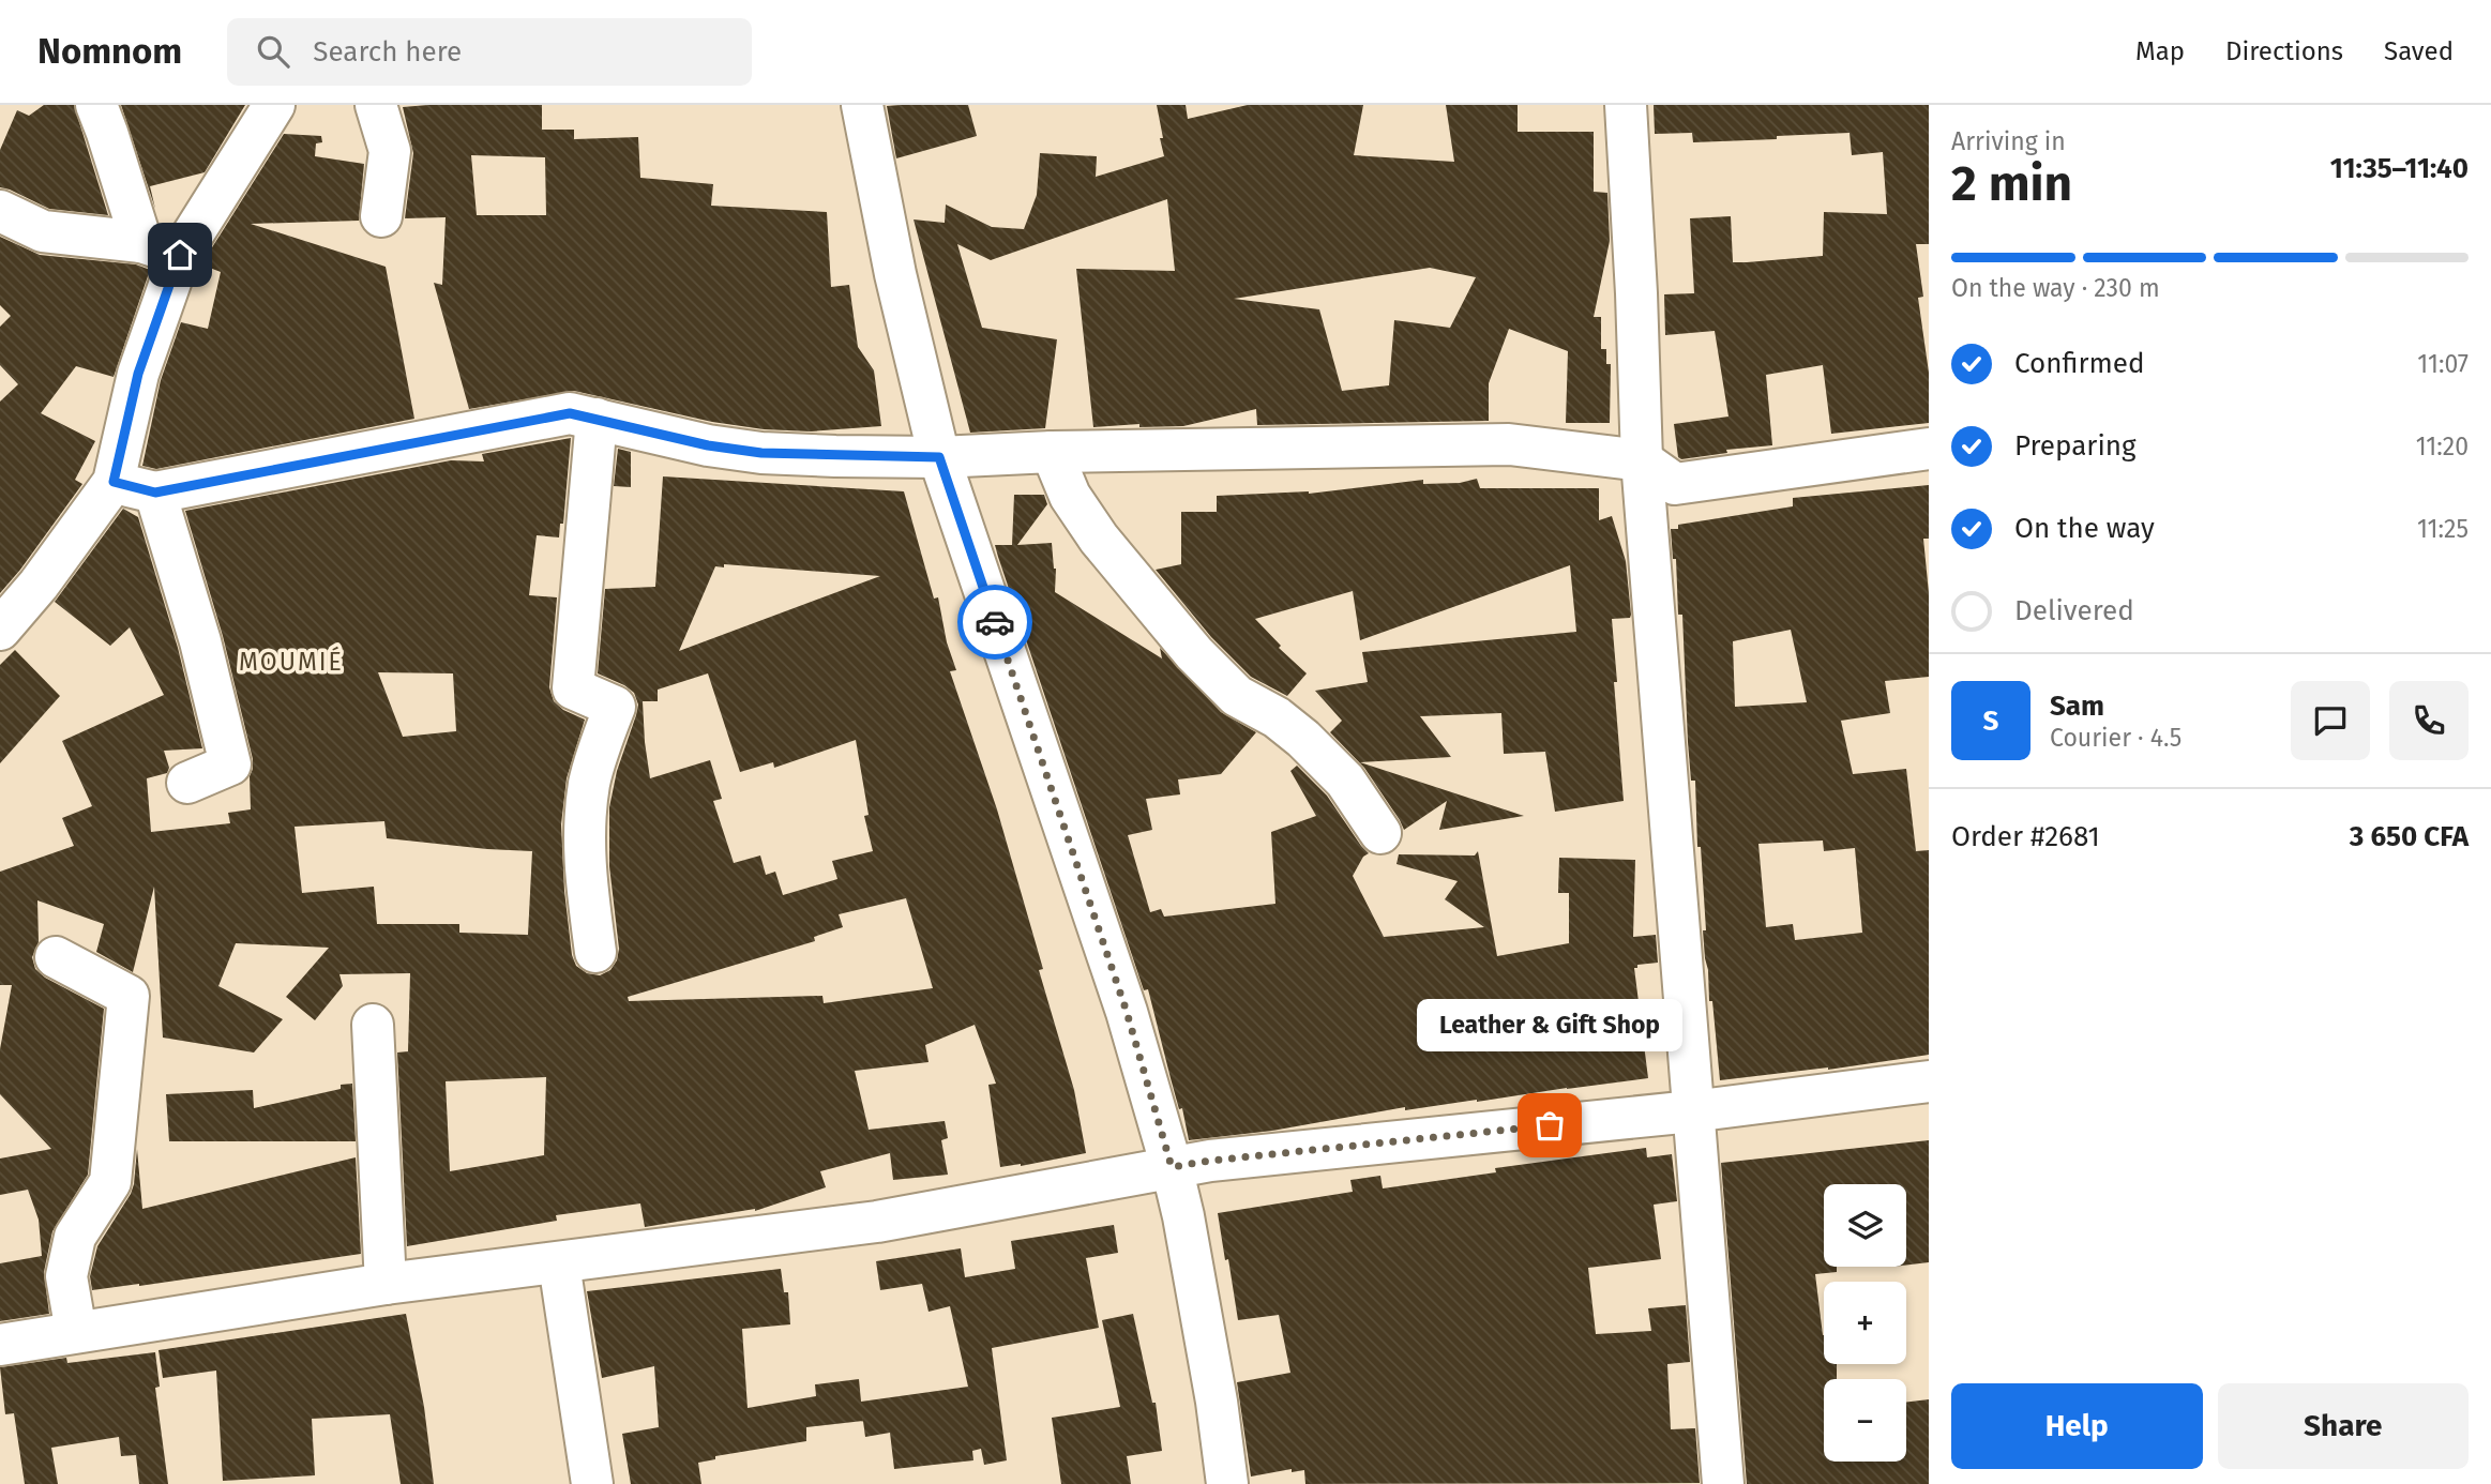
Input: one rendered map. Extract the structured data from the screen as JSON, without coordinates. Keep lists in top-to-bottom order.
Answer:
{
  "districts": ["MOUMIÉ"],
  "places": ["Leather & Gift Shop"],
  "page": {
    "header": "Nomnom",
    "search": "Search here",
    "nav": ["Map", "Directions", "Saved"],
    "heading": ["2 min", "Arriving in", "11:35–11:40"],
    "panel": [
      "Sam",
      "Courier · 4.5",
      "Order #2681",
      "3 650 CFA"
    ],
    "bar": "On the way · 230 m",
    "list": [
      ["Confirmed", "11:07"],
      ["Preparing", "11:20"],
      ["On the way", "11:25"],
      "Delivered"
    ],
    "round": "S",
    "bubble": "Leather & Gift Shop",
    "map_buttons": ["+", "−"],
    "buttons": ["Help", "Share"]
  }
}
